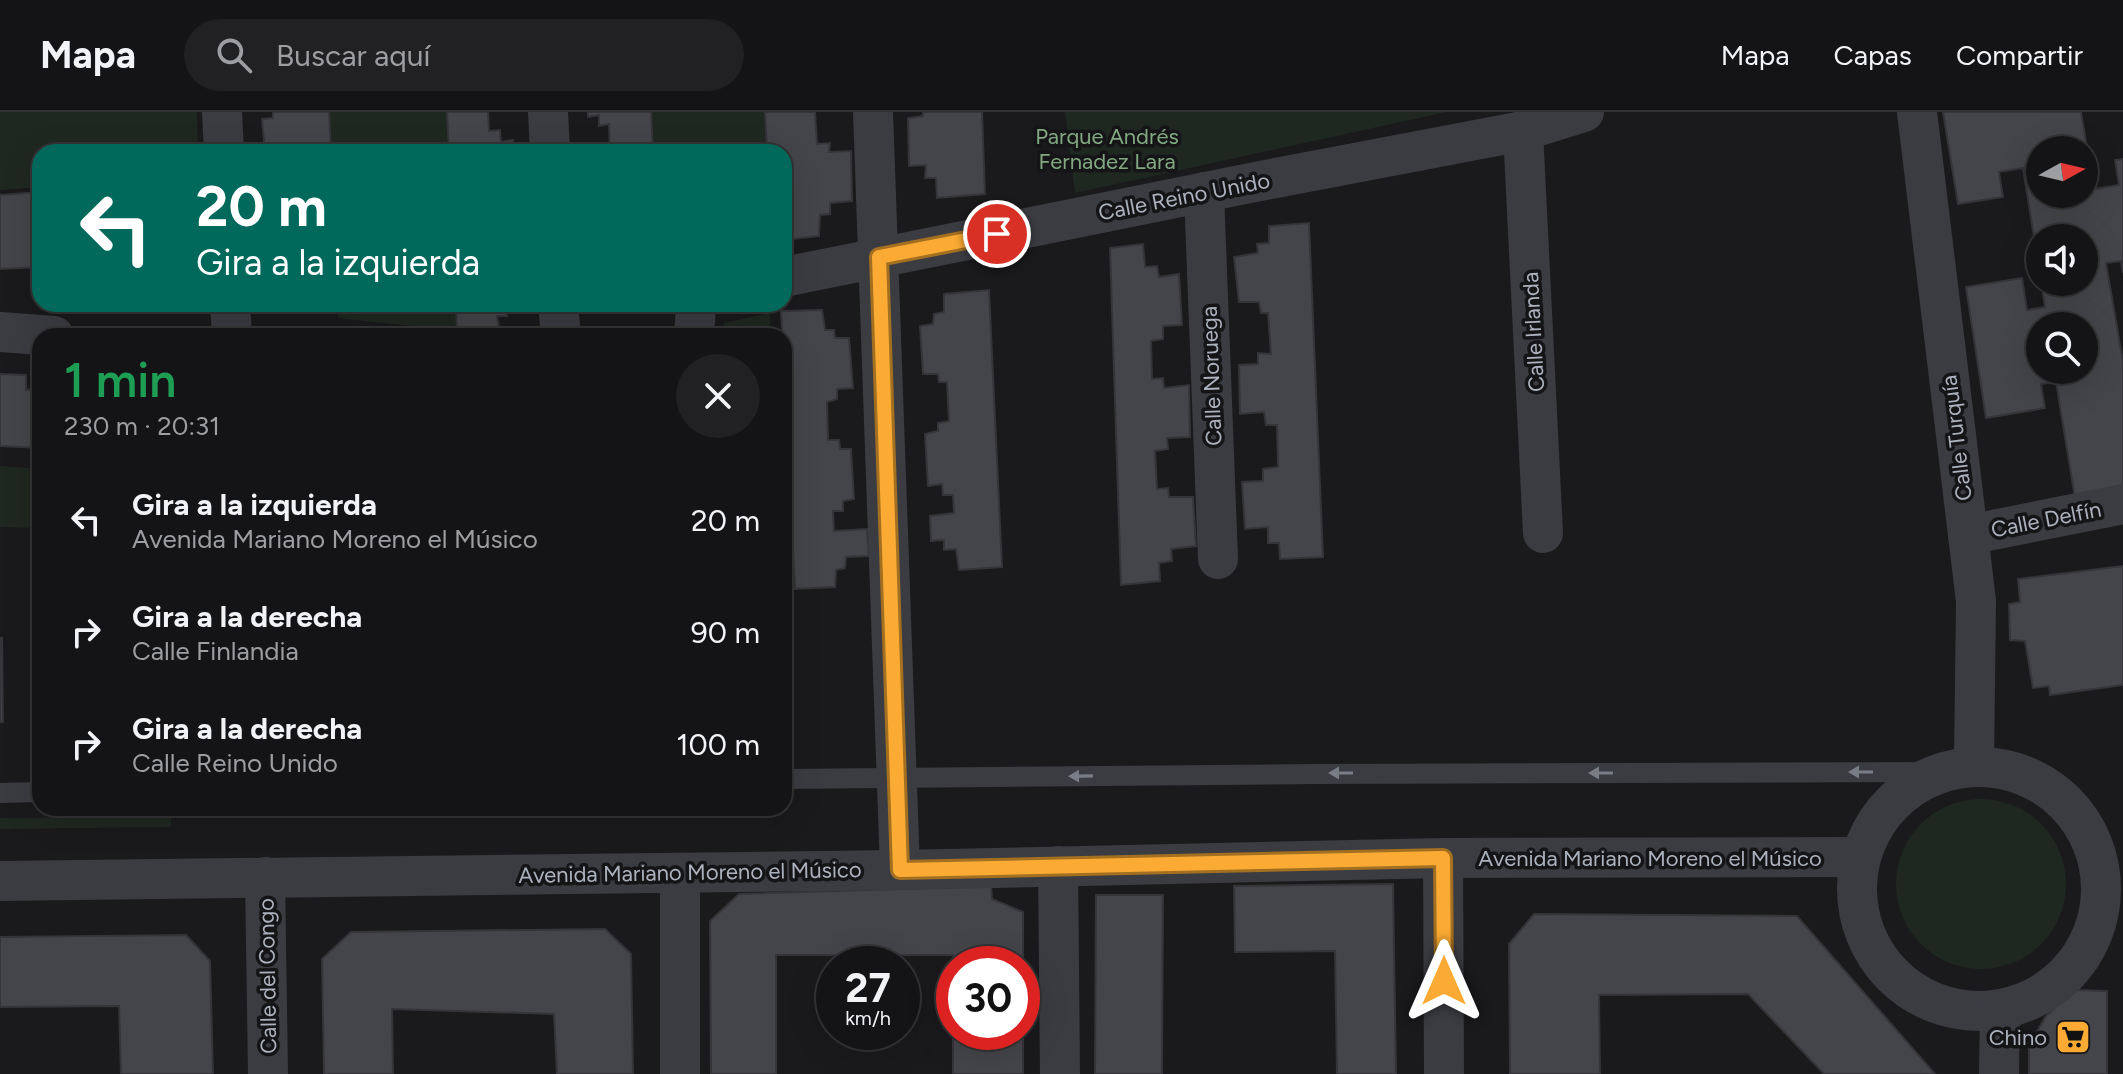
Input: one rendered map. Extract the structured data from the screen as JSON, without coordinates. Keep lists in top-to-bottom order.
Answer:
{
  "streets": {
    "street": [
      "Calle Reino Unido",
      "Calle Irlanda",
      "Calle Noruega",
      "Calle Turquía",
      "Calle Delfín",
      "Avenida Mariano Moreno el Músico",
      "Calle del Congo"
    ]
  },
  "crossings": [
    ["Calle Reino Unido", "Calle Irlanda"],
    ["Calle Reino Unido", "Calle Noruega"],
    ["Calle Turquía", "Calle Delfín"],
    ["Calle Turquía", "Avenida Mariano Moreno el Músico"],
    ["Avenida Mariano Moreno el Músico", "Calle del Congo"]
  ],
  "parks": ["Parque Andrés Fernadez Lara"],
  "places": {
    "supermarket": ["Chino"]
  },
  "north": "right",
  "page": {
    "header": "Mapa",
    "search": "Buscar aquí",
    "nav": ["Mapa", "Capas", "Compartir"],
    "turn": ["20 m", "Gira a la izquierda"],
    "heading": ["1 min", "230 m · 20:31"],
    "list": [
      {
        "name": "Gira a la izquierda",
        "note": "Avenida Mariano Moreno el Músico",
        "value": "20 m"
      },
      {
        "name": "Gira a la derecha",
        "note": "Calle Finlandia",
        "value": "90 m"
      },
      {
        "name": "Gira a la derecha",
        "note": "Calle Reino Unido",
        "value": "100 m"
      }
    ],
    "speed": "27 km/h",
    "limit": "30"
  }
}
